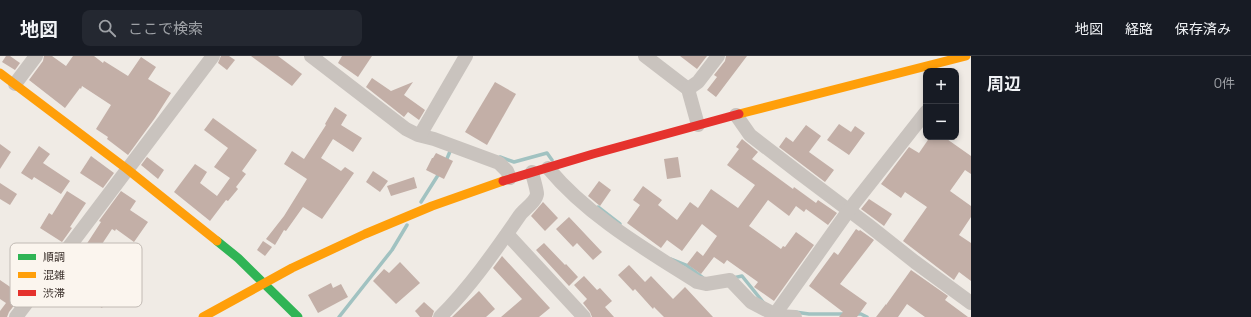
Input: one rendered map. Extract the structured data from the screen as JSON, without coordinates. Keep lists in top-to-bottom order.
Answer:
{
  "legend": ["順調", "混雑", "渋滞"],
  "page": {
    "header": "地図",
    "search": "ここで検索",
    "nav": ["地図", "経路", "保存済み"],
    "heading": ["周辺", "0件"],
    "map_buttons": ["+", "−"]
  }
}
